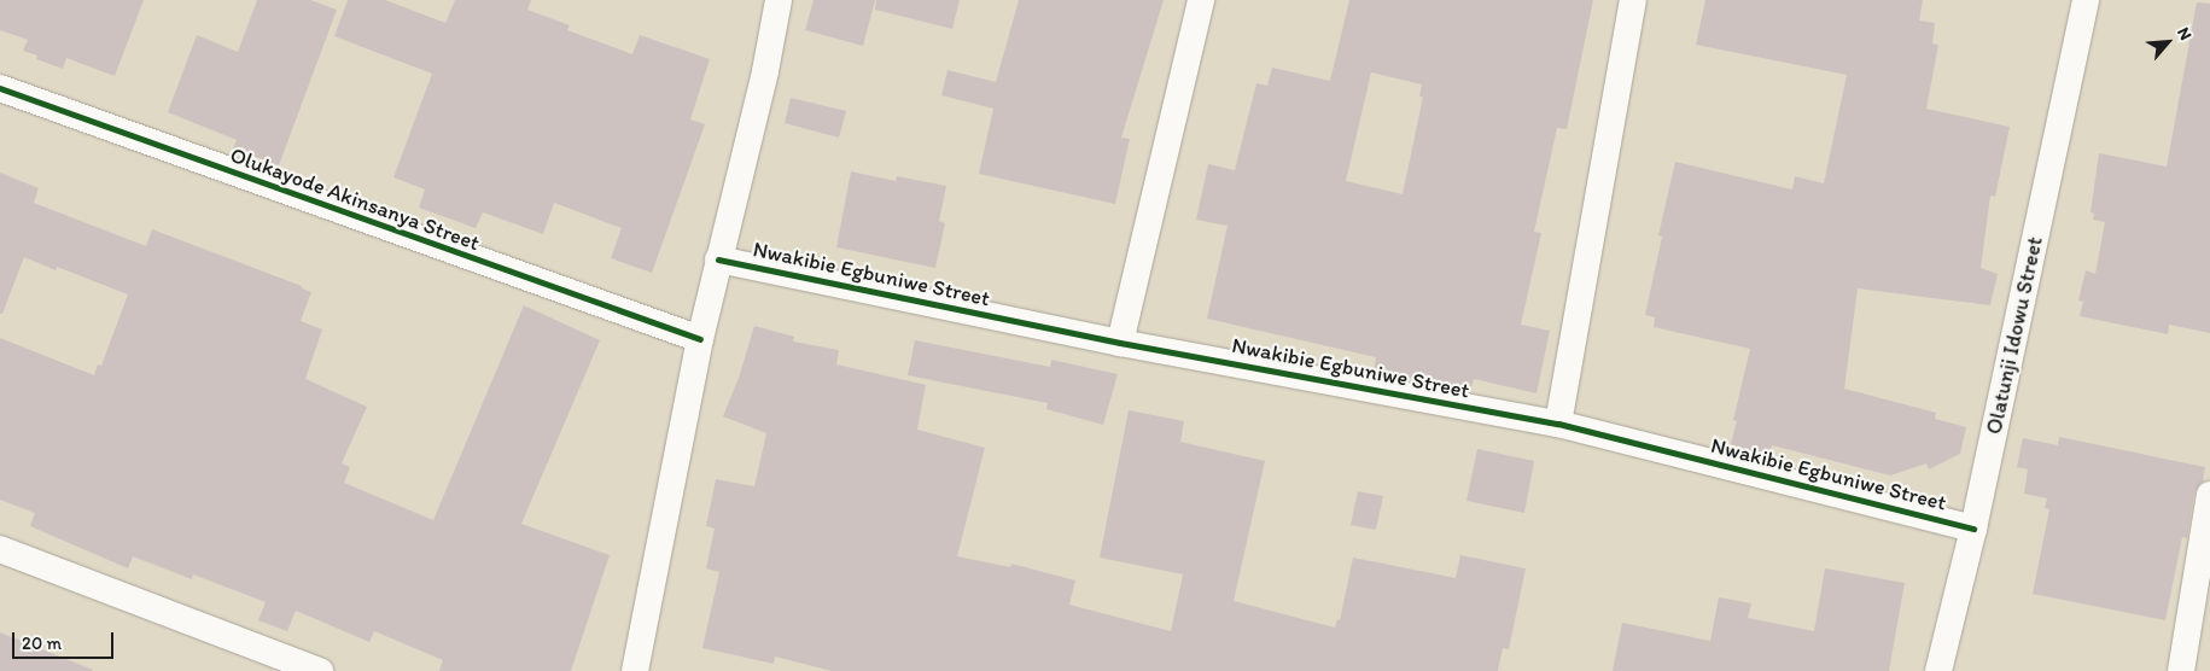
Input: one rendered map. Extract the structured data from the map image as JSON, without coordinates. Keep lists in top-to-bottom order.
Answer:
{
  "streets": {
    "street": ["Olukayode Akinsanya Street", "Nwakibie Egbuniwe Street", "Olatunji Idowu Street"]
  },
  "crossings": [
    ["Nwakibie Egbuniwe Street", "Olatunji Idowu Street"]
  ],
  "scale_bar": "20 m",
  "north": "top right"
}
